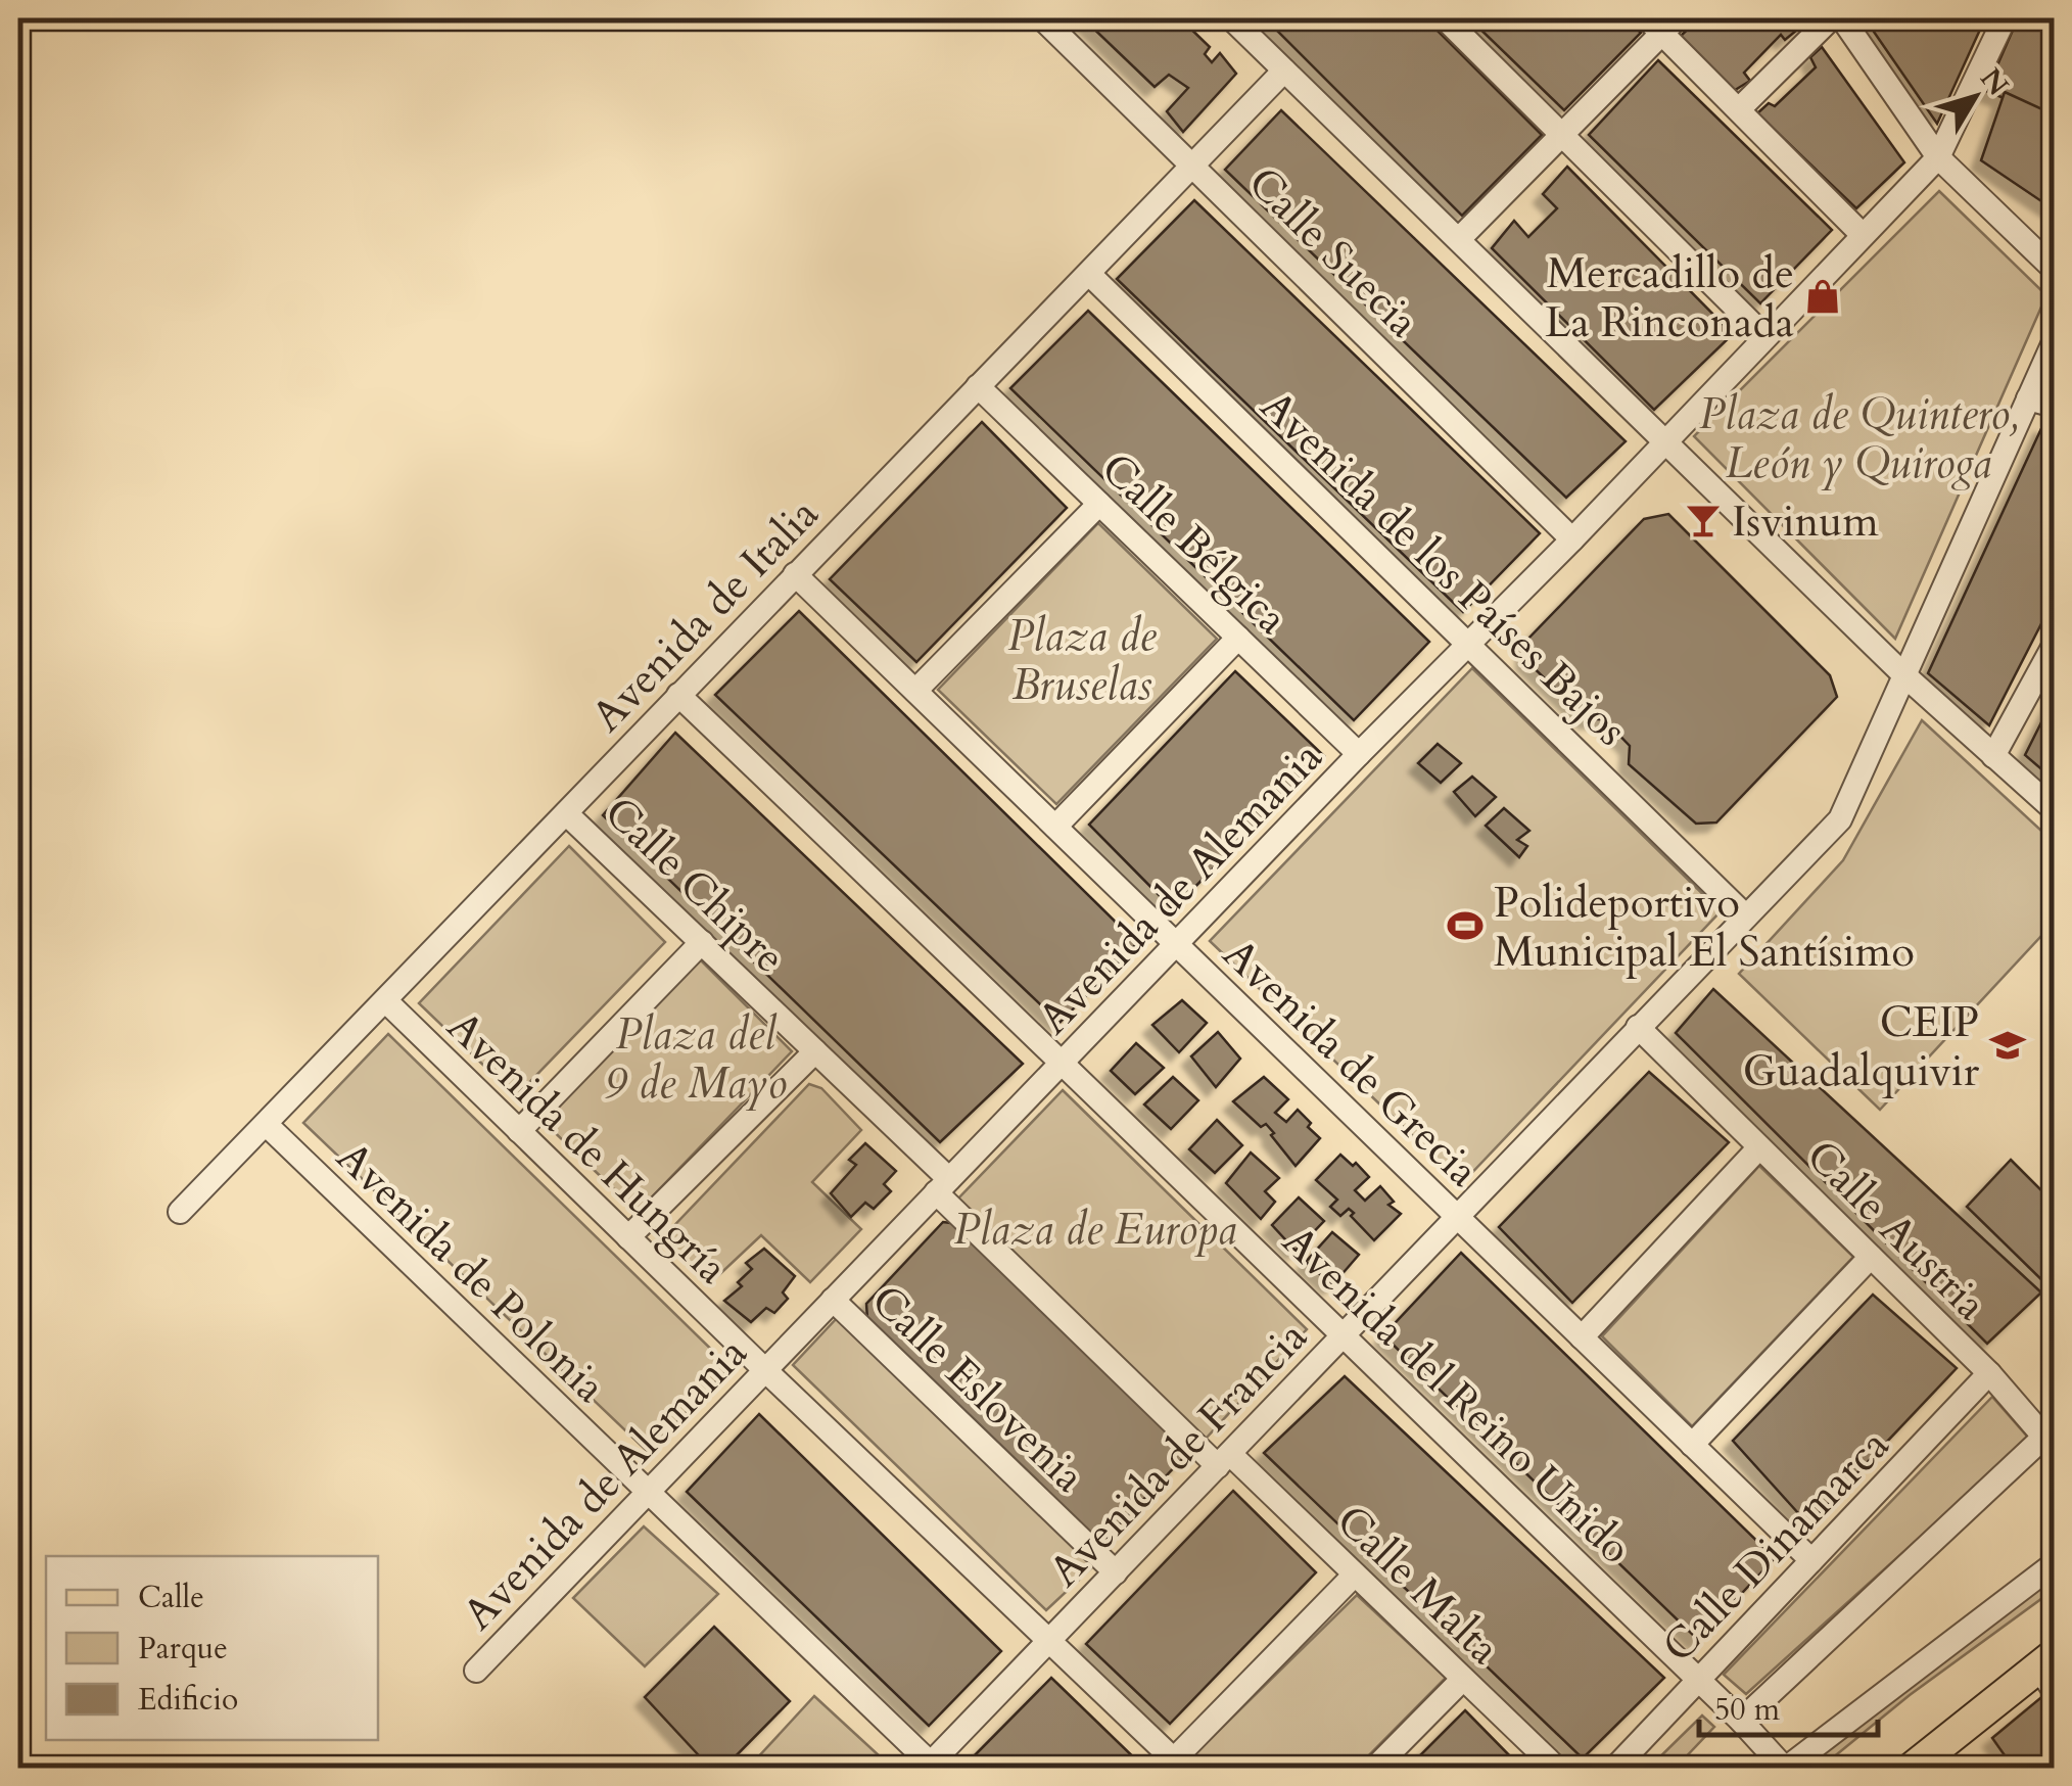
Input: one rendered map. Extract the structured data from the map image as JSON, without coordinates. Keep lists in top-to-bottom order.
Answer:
{
  "streets": {
    "street": [
      "Calle Suecia",
      "Calle Bélgica",
      "Avenida de los Países Bajos",
      "Avenida de Italia",
      "Calle Chipre",
      "Avenida de Alemania",
      "Avenida de Grecia",
      "Avenida de Hungría",
      "Calle Austria",
      "Avenida de Polonia",
      "Calle Eslovenia",
      "Avenida del Reino Unido",
      "Avenida de Francia",
      "Calle Dinamarca",
      "Calle Malta"
    ]
  },
  "crossings": [
    ["Calle Suecia", "Avenida de Italia"],
    ["Calle Suecia", "Avenida de Alemania"],
    ["Calle Bélgica", "Avenida de Italia"],
    ["Calle Bélgica", "Avenida de Alemania"],
    ["Avenida de los Países Bajos", "Avenida de Italia"],
    ["Avenida de los Países Bajos", "Avenida de Alemania"],
    ["Avenida de los Países Bajos", "Avenida de Francia"],
    ["Avenida de Italia", "Calle Chipre"],
    ["Avenida de Italia", "Avenida de Grecia"],
    ["Avenida de Italia", "Avenida de Hungría"],
    ["Avenida de Italia", "Avenida de Polonia"],
    ["Avenida de Italia", "Avenida del Reino Unido"],
    ["Calle Chipre", "Avenida de Alemania"],
    ["Calle Chipre", "Calle Malta"],
    ["Avenida de Alemania", "Avenida de Grecia"],
    ["Avenida de Alemania", "Avenida de Hungría"],
    ["Avenida de Alemania", "Avenida de Polonia"],
    ["Avenida de Alemania", "Calle Eslovenia"],
    ["Avenida de Alemania", "Avenida del Reino Unido"],
    ["Avenida de Alemania", "Calle Malta"],
    ["Avenida de Grecia", "Avenida de Francia"],
    ["Avenida de Grecia", "Calle Dinamarca"],
    ["Avenida de Hungría", "Avenida de Francia"],
    ["Calle Austria", "Avenida de Francia"],
    ["Calle Austria", "Calle Dinamarca"],
    ["Avenida de Polonia", "Avenida de Francia"],
    ["Calle Eslovenia", "Avenida de Francia"],
    ["Avenida del Reino Unido", "Avenida de Francia"],
    ["Avenida del Reino Unido", "Calle Dinamarca"],
    ["Avenida de Francia", "Calle Malta"]
  ],
  "parks": [
    "Plaza de Quintero, León y Quiroga",
    "Plaza de Bruselas",
    "Plaza del 9 de Mayo",
    "Plaza de Europa"
  ],
  "places": {
    "shop": ["Mercadillo de La Rinconada"],
    "bar": ["Isvinum"],
    "sports": ["Polideportivo Municipal El Santísimo"],
    "school or university": ["CEIP Guadalquivir"]
  },
  "legend": ["Calle", "Parque", "Edificio"],
  "scale_bar": "50 m",
  "north": "top right"
}
